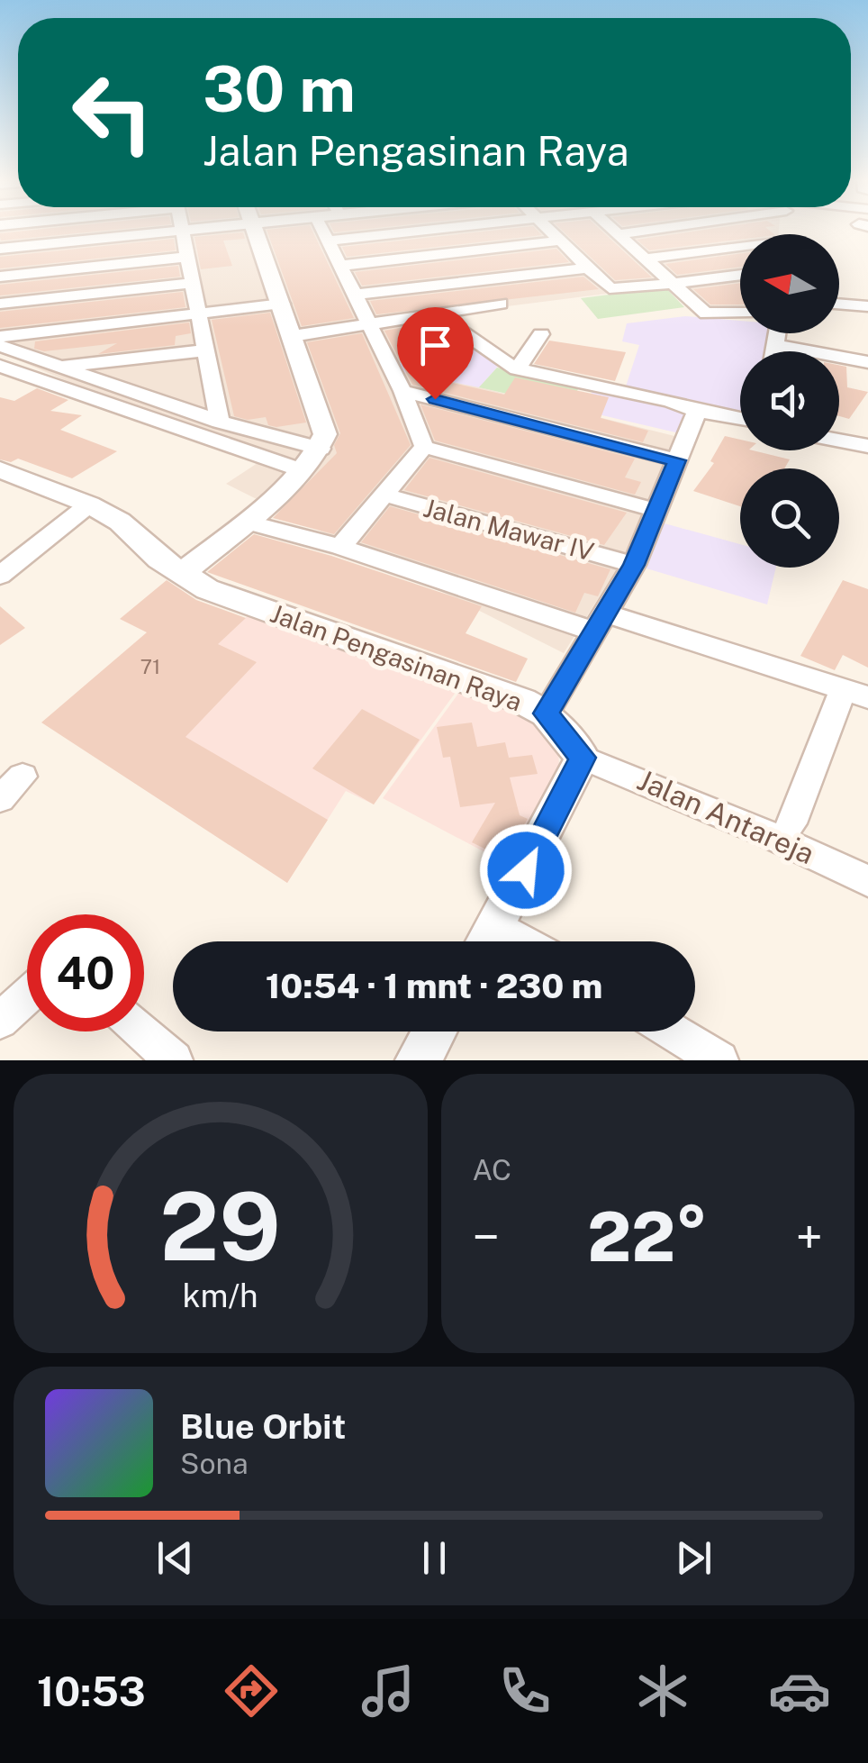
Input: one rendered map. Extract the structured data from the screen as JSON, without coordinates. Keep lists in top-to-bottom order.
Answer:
{
  "streets": {
    "street": ["Jalan Mawar IV", "Jalan Pengasinan Raya", "Jalan Antareja"]
  },
  "crossings": [
    ["Jalan Pengasinan Raya", "Jalan Antareja"]
  ],
  "house_numbers": ["71"],
  "north": "left",
  "page": {
    "turn": ["30 m", "Jalan Pengasinan Raya"],
    "limit": "40",
    "trip": "10:54 · 1 mnt · 230 m",
    "tile": "AC",
    "heat": ["−", "22°", "+"],
    "song": ["Blue Orbit", "Sona"],
    "tabs": "10:53",
    "gauge": ["29", "km/h"]
  }
}
